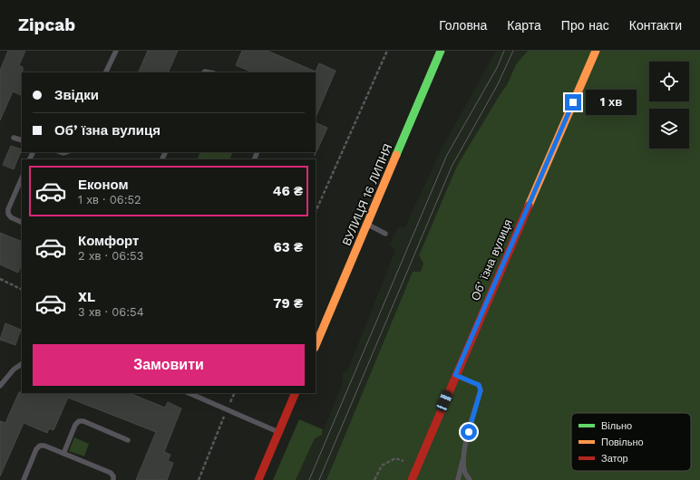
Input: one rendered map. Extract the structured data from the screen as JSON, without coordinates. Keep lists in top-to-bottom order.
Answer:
{
  "streets": {
    "main road": ["ВУЛИЦЯ 16 ЛИПНЯ", "Обʼїзна вулиця"]
  },
  "legend": ["Вільно", "Повільно", "Затор"],
  "page": {
    "header": "Zipcab",
    "nav": [
      "Головна",
      "Карта",
      "Про нас",
      "Контакти"
    ],
    "banner": ["Звідки", "Обʼїзна вулиця"],
    "bubble": "1 хв",
    "list": [
      {
        "name": "Економ",
        "note": "1 хв · 06:52",
        "value": "46 ₴"
      },
      {
        "name": "Комфорт",
        "note": "2 хв · 06:53",
        "value": "63 ₴"
      },
      {
        "name": "XL",
        "note": "3 хв · 06:54",
        "value": "79 ₴"
      }
    ],
    "buttons": "Замовити"
  }
}
